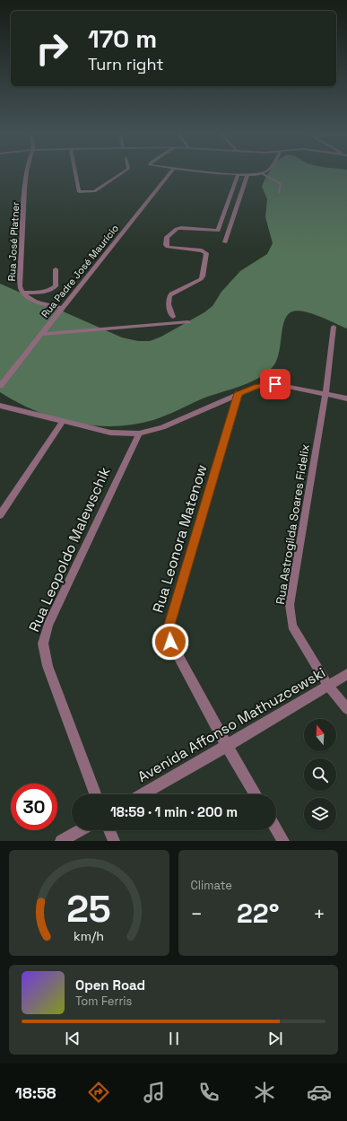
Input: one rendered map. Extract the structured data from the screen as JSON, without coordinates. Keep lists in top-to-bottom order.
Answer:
{
  "streets": {
    "street": [
      "Rua José Platner",
      "Rua Padre José Maurício",
      "Rua Astrogilda Soares Fidelix",
      "Rua Leonora Matenow",
      "Rua Leopoldo Malewschik",
      "Avenida Affonso Mathuzcewski"
    ]
  },
  "crossings": [
    ["Rua José Platner", "Rua Padre José Maurício"],
    ["Rua Astrogilda Soares Fidelix", "Avenida Affonso Mathuzcewski"],
    ["Rua Leonora Matenow", "Avenida Affonso Mathuzcewski"]
  ],
  "north": "top",
  "page": {
    "turn": ["170 m", "Turn right"],
    "limit": "30",
    "trip": "18:59 · 1 min · 200 m",
    "tile": "Climate",
    "heat": ["−", "22°", "+"],
    "song": ["Open Road", "Tom Ferris"],
    "tabs": "18:58",
    "gauge": ["25", "km/h"]
  }
}
